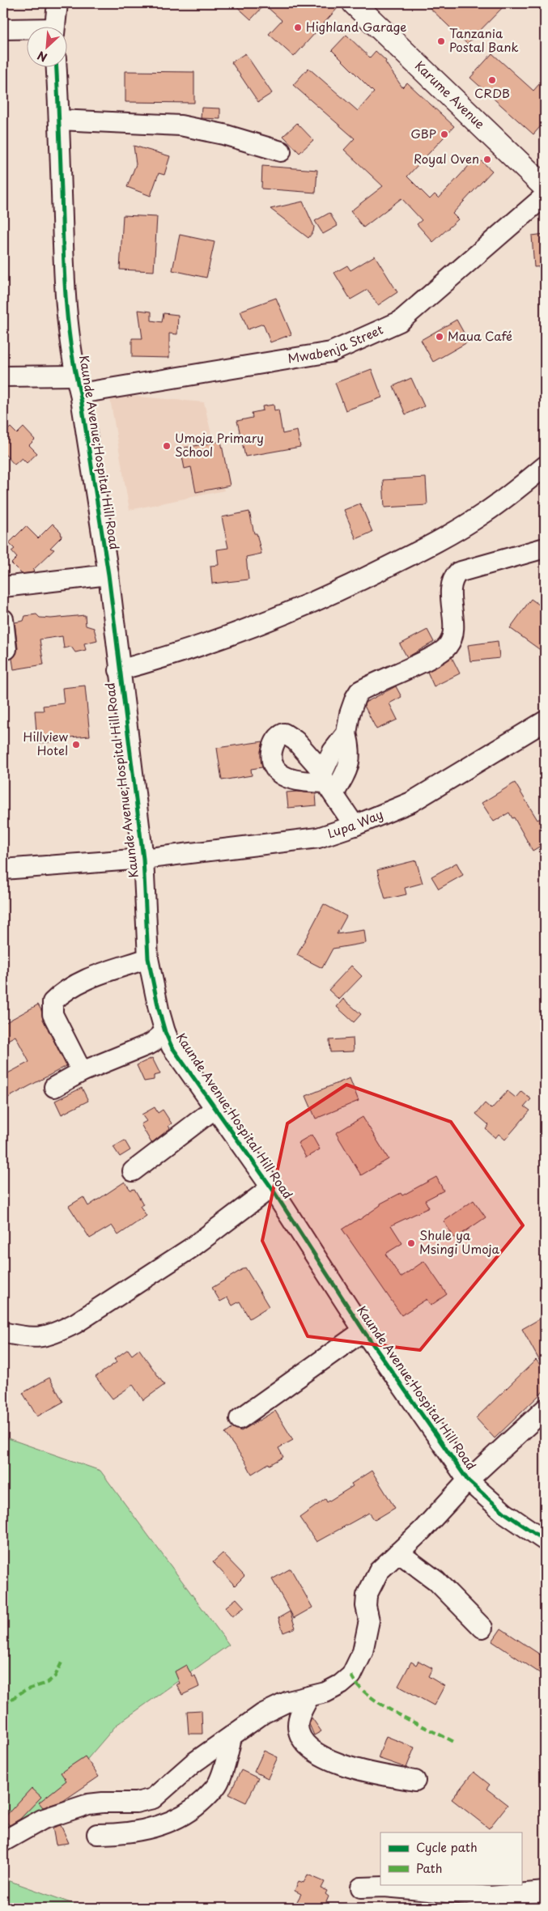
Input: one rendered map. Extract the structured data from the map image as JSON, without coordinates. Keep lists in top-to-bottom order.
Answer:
{
  "streets": {
    "main road": ["Karume Avenue"],
    "street": ["Mwabenja Street", "Kaunde Avenue;Hospital Hill Road", "Lupa Way"]
  },
  "crossings": [
    ["Mwabenja Street", "Kaunde Avenue;Hospital Hill Road"],
    ["Kaunde Avenue;Hospital Hill Road", "Lupa Way"]
  ],
  "places": [
    "Highland Garage",
    "Tanzania Postal Bank",
    "CRDB",
    "GBP",
    "Royal Oven",
    "Maua Café",
    "Umoja Primary School",
    "Hillview Hotel",
    "Shule ya Msingi Umoja"
  ],
  "legend": ["Cycle path", "Path"],
  "north": "bottom left"
}
